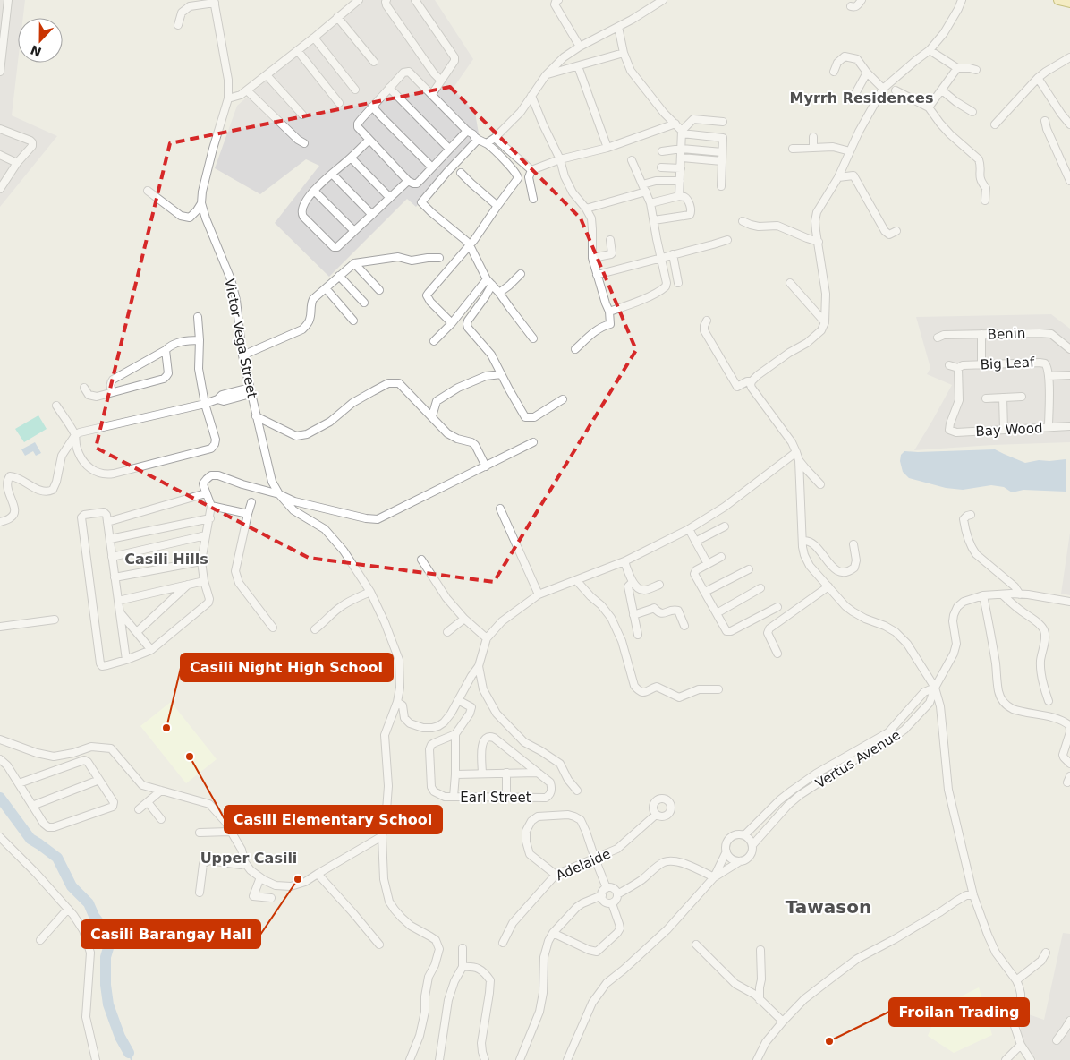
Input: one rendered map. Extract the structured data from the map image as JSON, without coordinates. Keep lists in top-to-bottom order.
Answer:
{
  "streets": {
    "street": [
      "Benin",
      "Victor Vega Street",
      "Big Leaf",
      "Bay Wood",
      "Vertus Avenue",
      "Earl Street",
      "Adelaide"
    ]
  },
  "crossings": [
    ["Big Leaf", "Bay Wood"]
  ],
  "districts": [
    "Myrrh Residences",
    "Casili Hills",
    "Upper Casili",
    "Tawason"
  ],
  "places": [
    "Casili Night High School",
    "Casili Elementary School",
    "Casili Barangay Hall",
    "Froilan Trading"
  ],
  "north": "bottom"
}
